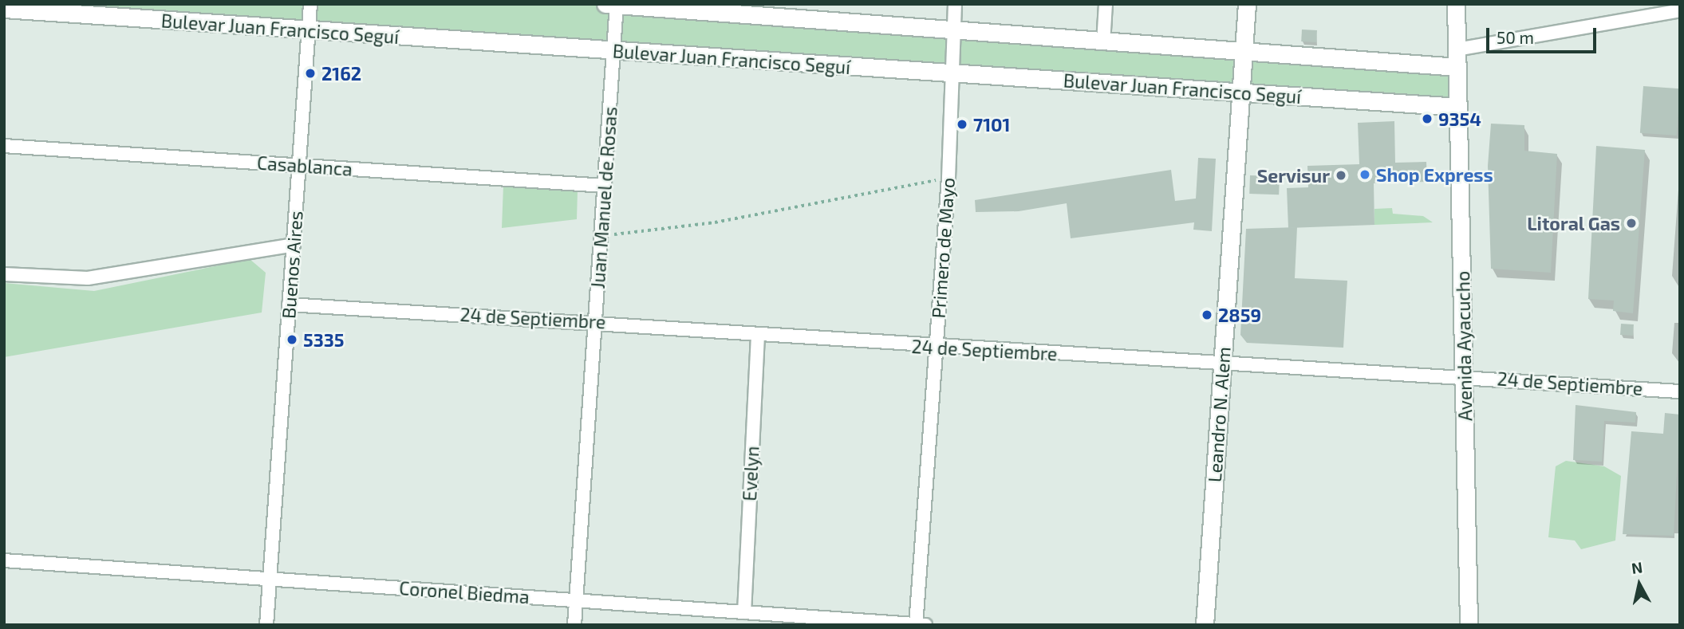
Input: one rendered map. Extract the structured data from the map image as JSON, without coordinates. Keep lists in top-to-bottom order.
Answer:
{
  "streets": {
    "main road": ["Bulevar Juan Francisco Seguí", "Avenida Ayacucho", "Leandro N. Alem"],
    "street": [
      "Casablanca",
      "Juan Manuel de Rosas",
      "Primero de Mayo",
      "Buenos Aires",
      "24 de Septiembre",
      "Evelyn",
      "Coronel Biedma"
    ]
  },
  "crossings": [
    ["Bulevar Juan Francisco Seguí", "Juan Manuel de Rosas"],
    ["Bulevar Juan Francisco Seguí", "Primero de Mayo"],
    ["Bulevar Juan Francisco Seguí", "Buenos Aires"],
    ["Bulevar Juan Francisco Seguí", "Avenida Ayacucho"],
    ["Bulevar Juan Francisco Seguí", "Leandro N. Alem"],
    ["Casablanca", "Juan Manuel de Rosas"],
    ["Casablanca", "Buenos Aires"],
    ["Juan Manuel de Rosas", "24 de Septiembre"],
    ["Juan Manuel de Rosas", "Coronel Biedma"],
    ["Primero de Mayo", "24 de Septiembre"],
    ["Primero de Mayo", "Coronel Biedma"],
    ["Buenos Aires", "24 de Septiembre"],
    ["Buenos Aires", "Coronel Biedma"],
    ["24 de Septiembre", "Avenida Ayacucho"],
    ["24 de Septiembre", "Leandro N. Alem"],
    ["24 de Septiembre", "Evelyn"],
    ["Evelyn", "Coronel Biedma"]
  ],
  "places": [
    "2162",
    "9354",
    "7101",
    "Shop Express",
    "Servisur",
    "Litoral Gas",
    "2859",
    "5335"
  ],
  "scale_bar": "50 m",
  "north": "top"
}
